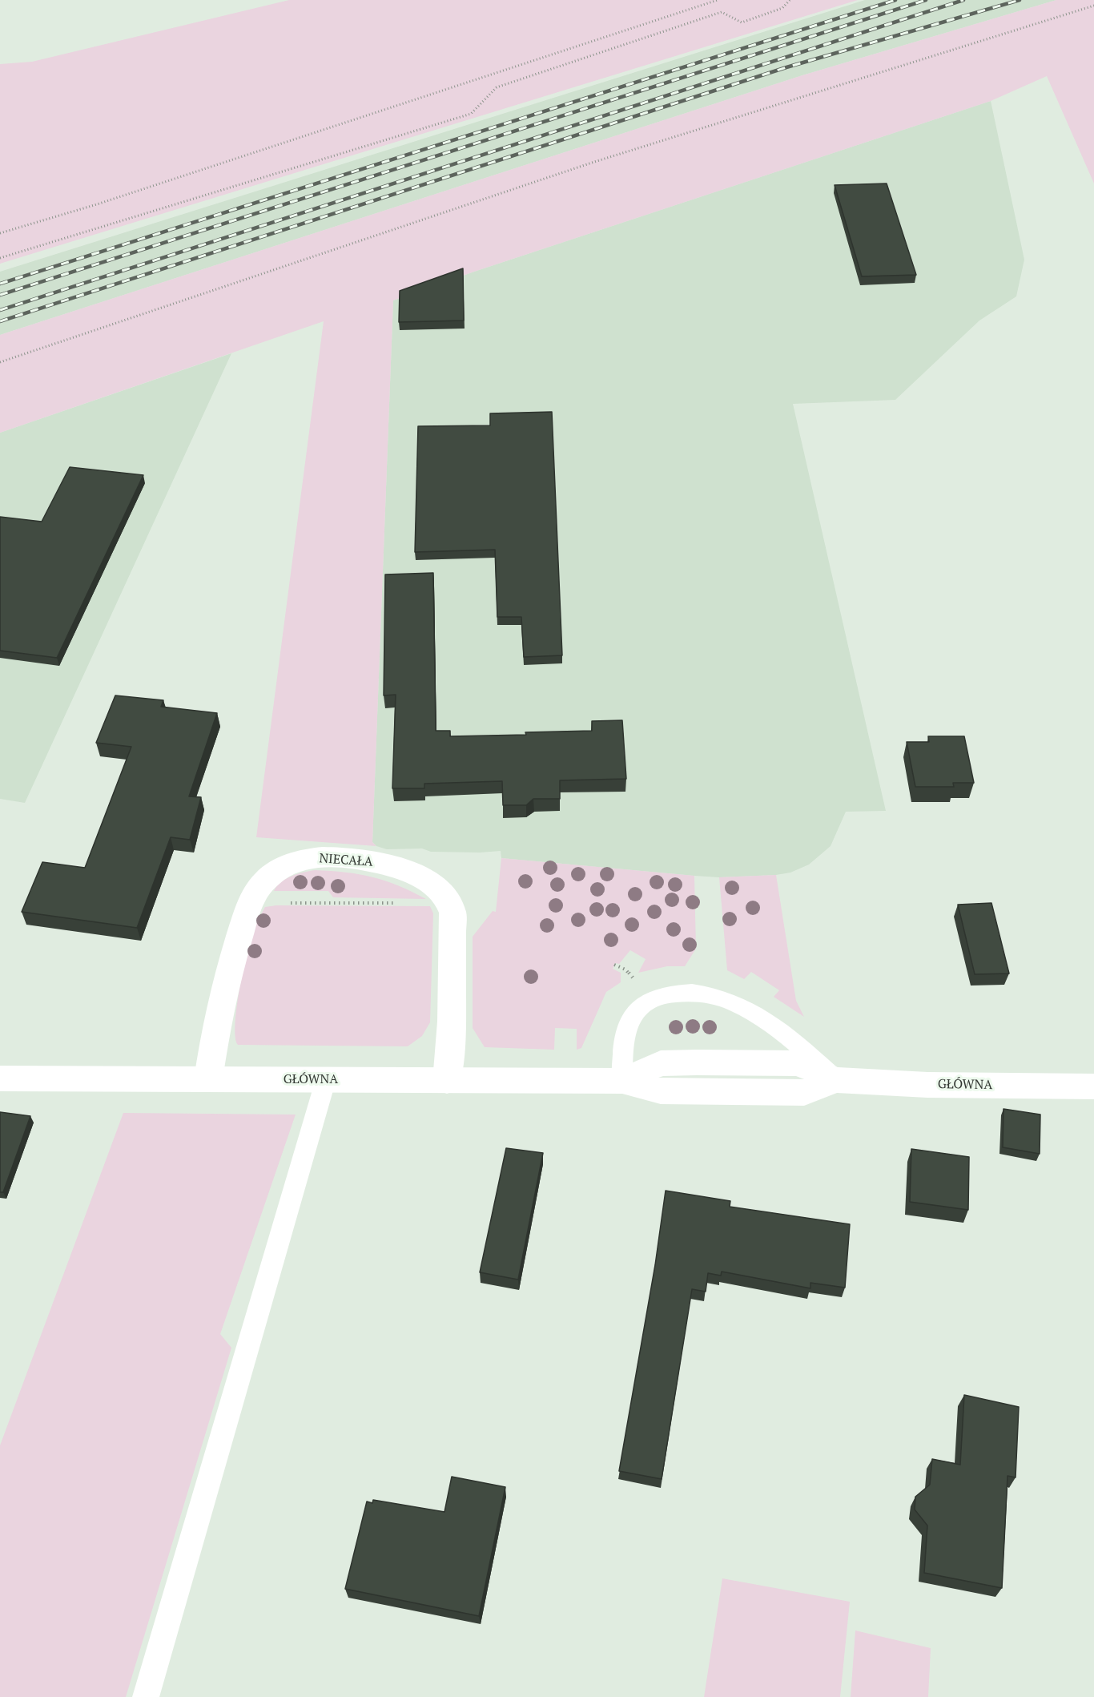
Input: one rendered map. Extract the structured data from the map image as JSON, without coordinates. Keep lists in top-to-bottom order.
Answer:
{
  "streets": {
    "street": ["NIECAŁA", "GŁÓWNA"]
  },
  "crossings": [
    ["NIECAŁA", "GŁÓWNA"]
  ]
}
